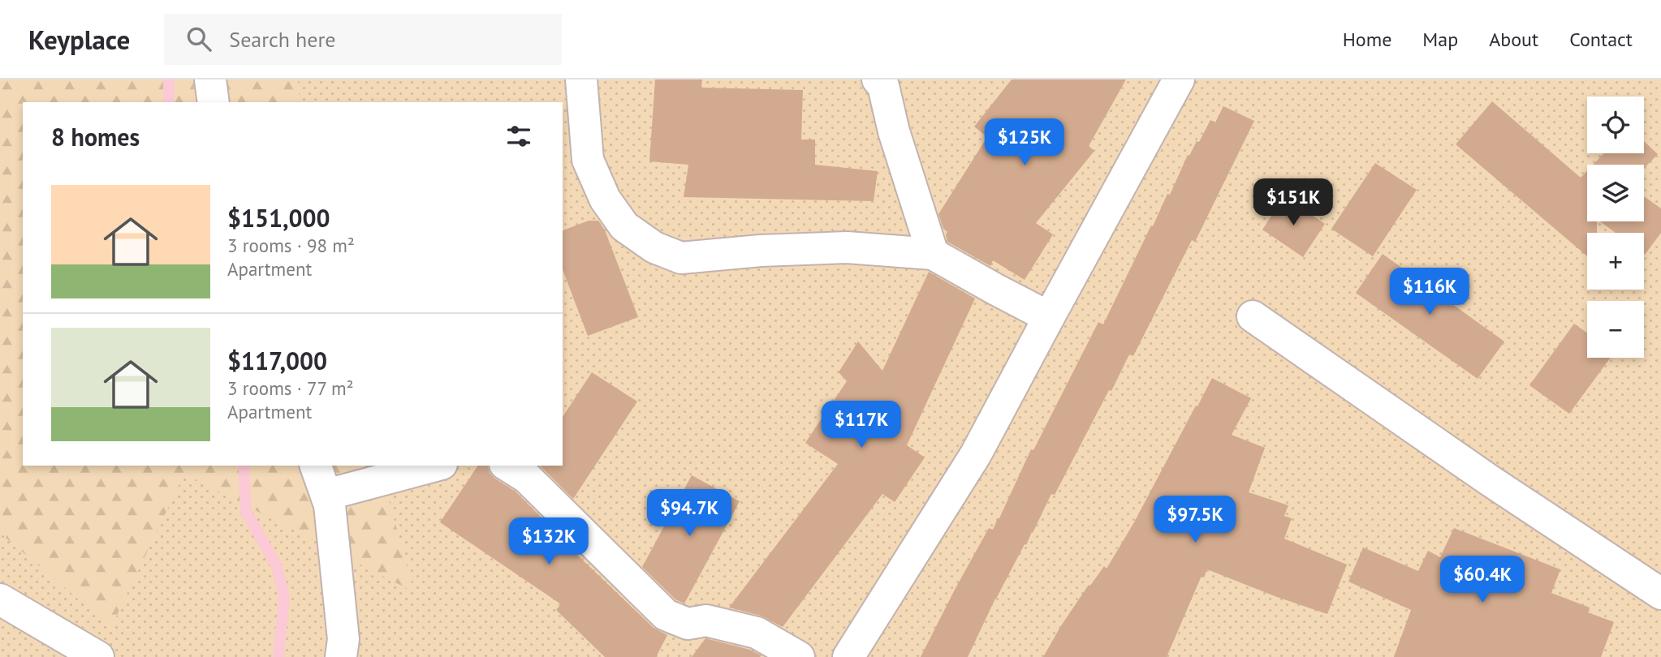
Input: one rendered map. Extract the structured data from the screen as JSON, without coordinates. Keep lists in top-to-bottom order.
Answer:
{
  "page": {
    "header": "Keyplace",
    "search": "Search here",
    "nav": [
      "Home",
      "Map",
      "About",
      "Contact"
    ],
    "map_buttons": ["+", "−"],
    "heading": "8 homes",
    "price": [
      "$125K",
      "$151K",
      "$116K",
      "$117K",
      "$94.7K",
      "$97.5K",
      "$132K",
      "$60.4K"
    ],
    "list": [
      {
        "name": "$151,000",
        "note": "3 rooms · 98 m² · Apartment"
      },
      {
        "name": "$117,000",
        "note": "3 rooms · 77 m² · Apartment"
      }
    ]
  }
}
